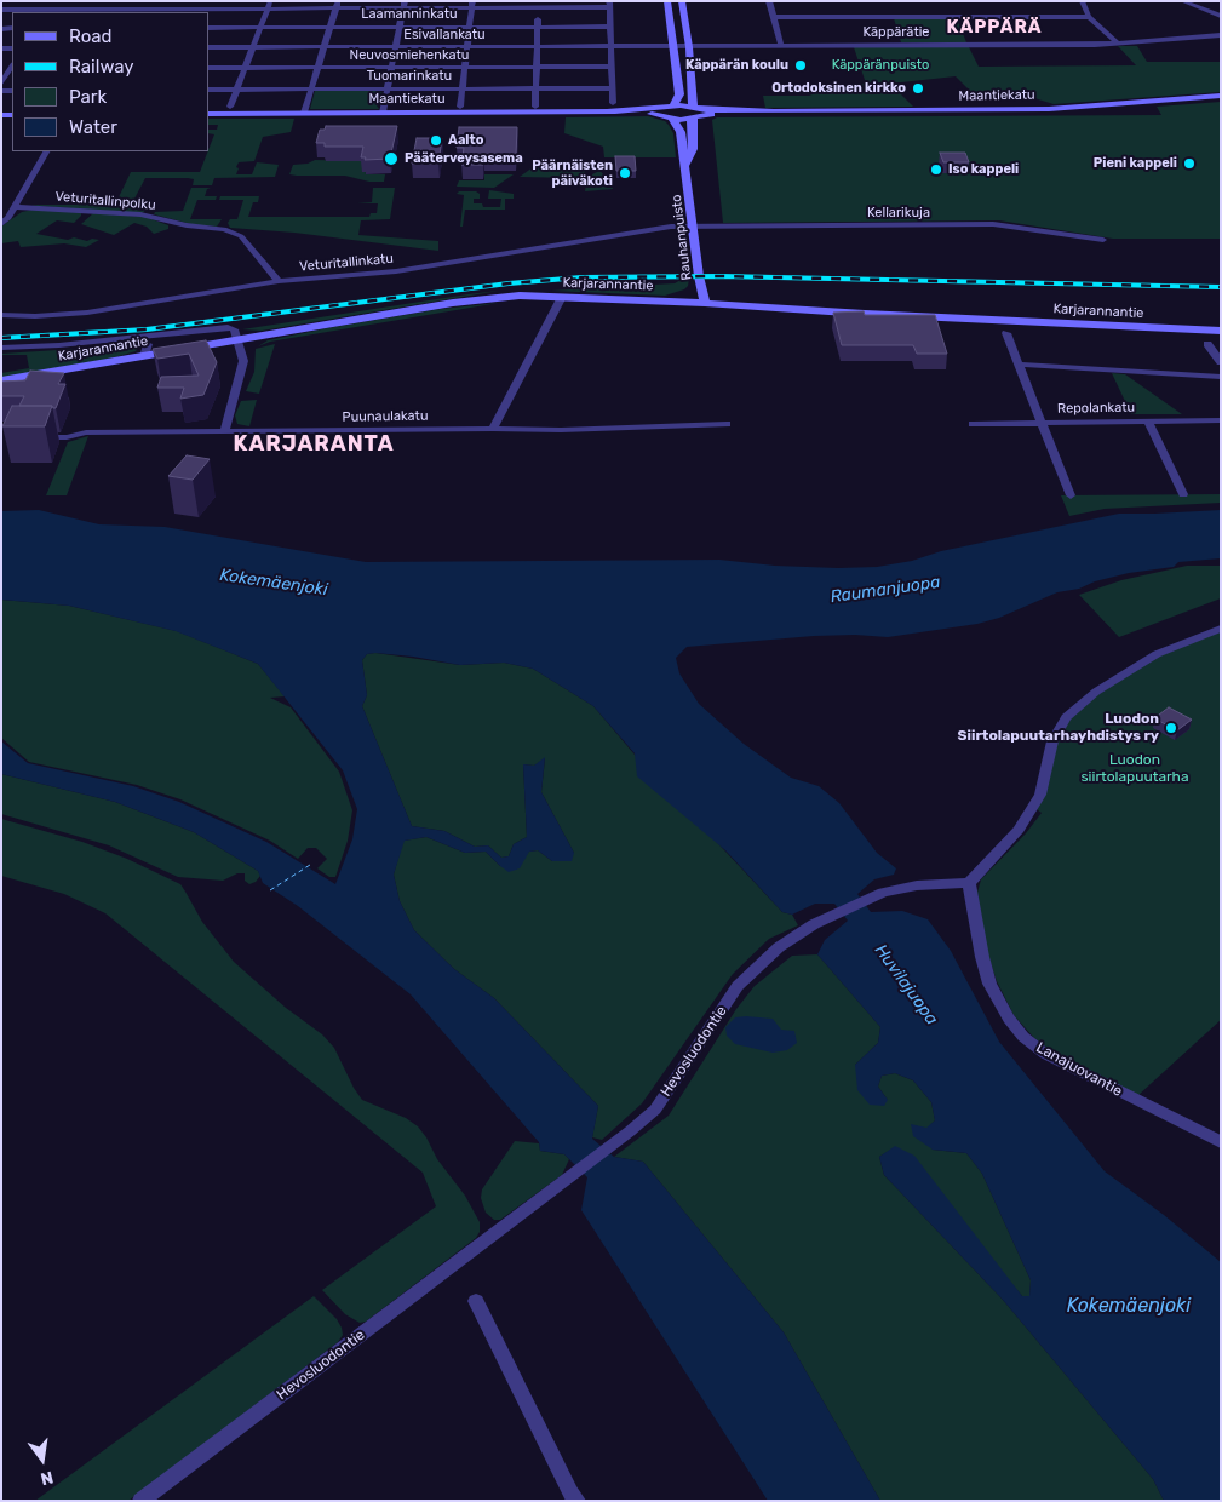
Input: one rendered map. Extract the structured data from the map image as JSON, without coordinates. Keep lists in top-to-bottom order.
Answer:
{
  "streets": {
    "main road": ["Maantiekatu", "Rauhanpuisto", "Karjarannantie"],
    "street": [
      "Laamanninkatu",
      "Käppärätie",
      "Esivallankatu",
      "Neuvosmiehenkatu",
      "Tuomarinkatu",
      "Veturitallinpolku",
      "Kellarikuja",
      "Veturitallinkatu",
      "Repolankatu",
      "Puunaulakatu",
      "Hevosluodontie",
      "Lanajuovantie"
    ]
  },
  "crossings": [
    ["Käppärätie", "Esivallankatu"],
    ["Käppärätie", "Rauhanpuisto"],
    ["Esivallankatu", "Rauhanpuisto"],
    ["Maantiekatu", "Rauhanpuisto"],
    ["Veturitallinpolku", "Veturitallinkatu"],
    ["Kellarikuja", "Rauhanpuisto"],
    ["Kellarikuja", "Veturitallinkatu"],
    ["Rauhanpuisto", "Veturitallinkatu"],
    ["Rauhanpuisto", "Karjarannantie"],
    ["Hevosluodontie", "Lanajuovantie"]
  ],
  "districts": ["KÄPPÄRÄ", "KARJARANTA"],
  "water": ["Kokemäenjoki", "Raumanjuopa", "Huvilajuopa"],
  "parks": ["Käppäränpuisto", "Luodon siirtolapuutarha"],
  "places": [
    "Käppärän koulu",
    "Ortodoksinen kirkko",
    "Aalto",
    "Pääterveysasema",
    "Pieni kappeli",
    "Iso kappeli",
    "Päärnäisten päiväkoti",
    "Luodon Siirtolapuutarhayhdistys ry"
  ],
  "legend": [
    "Road",
    "Railway",
    "Park",
    "Water"
  ],
  "north": "bottom"
}
